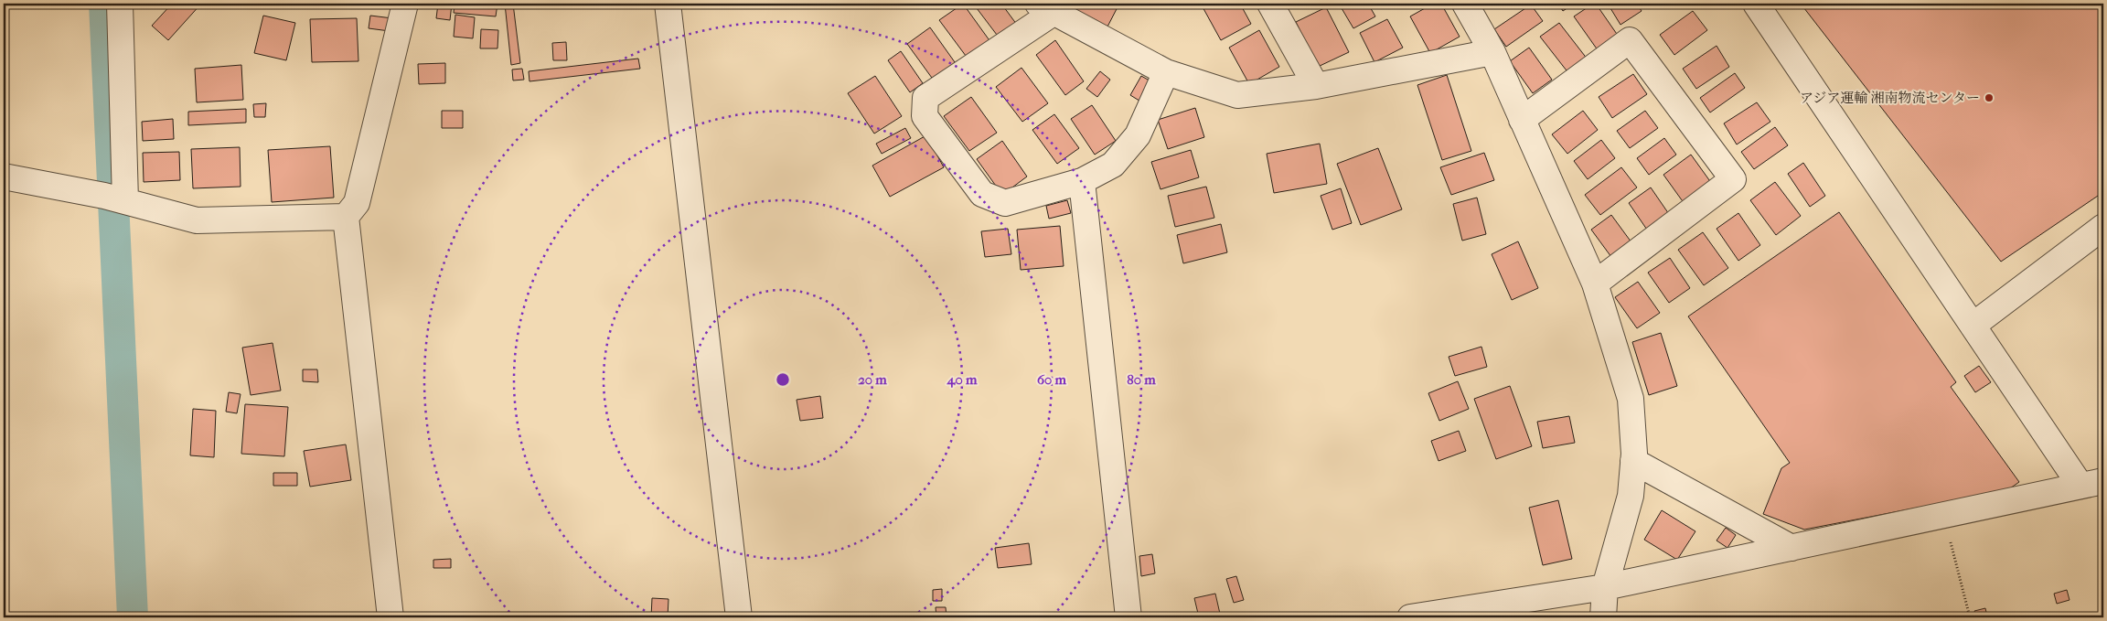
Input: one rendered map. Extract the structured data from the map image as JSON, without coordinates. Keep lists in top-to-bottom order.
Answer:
{
  "places": ["アジア運輸 湘南物流センター"],
  "rings": [
    "20 m",
    "40 m",
    "60 m",
    "80 m"
  ]
}
